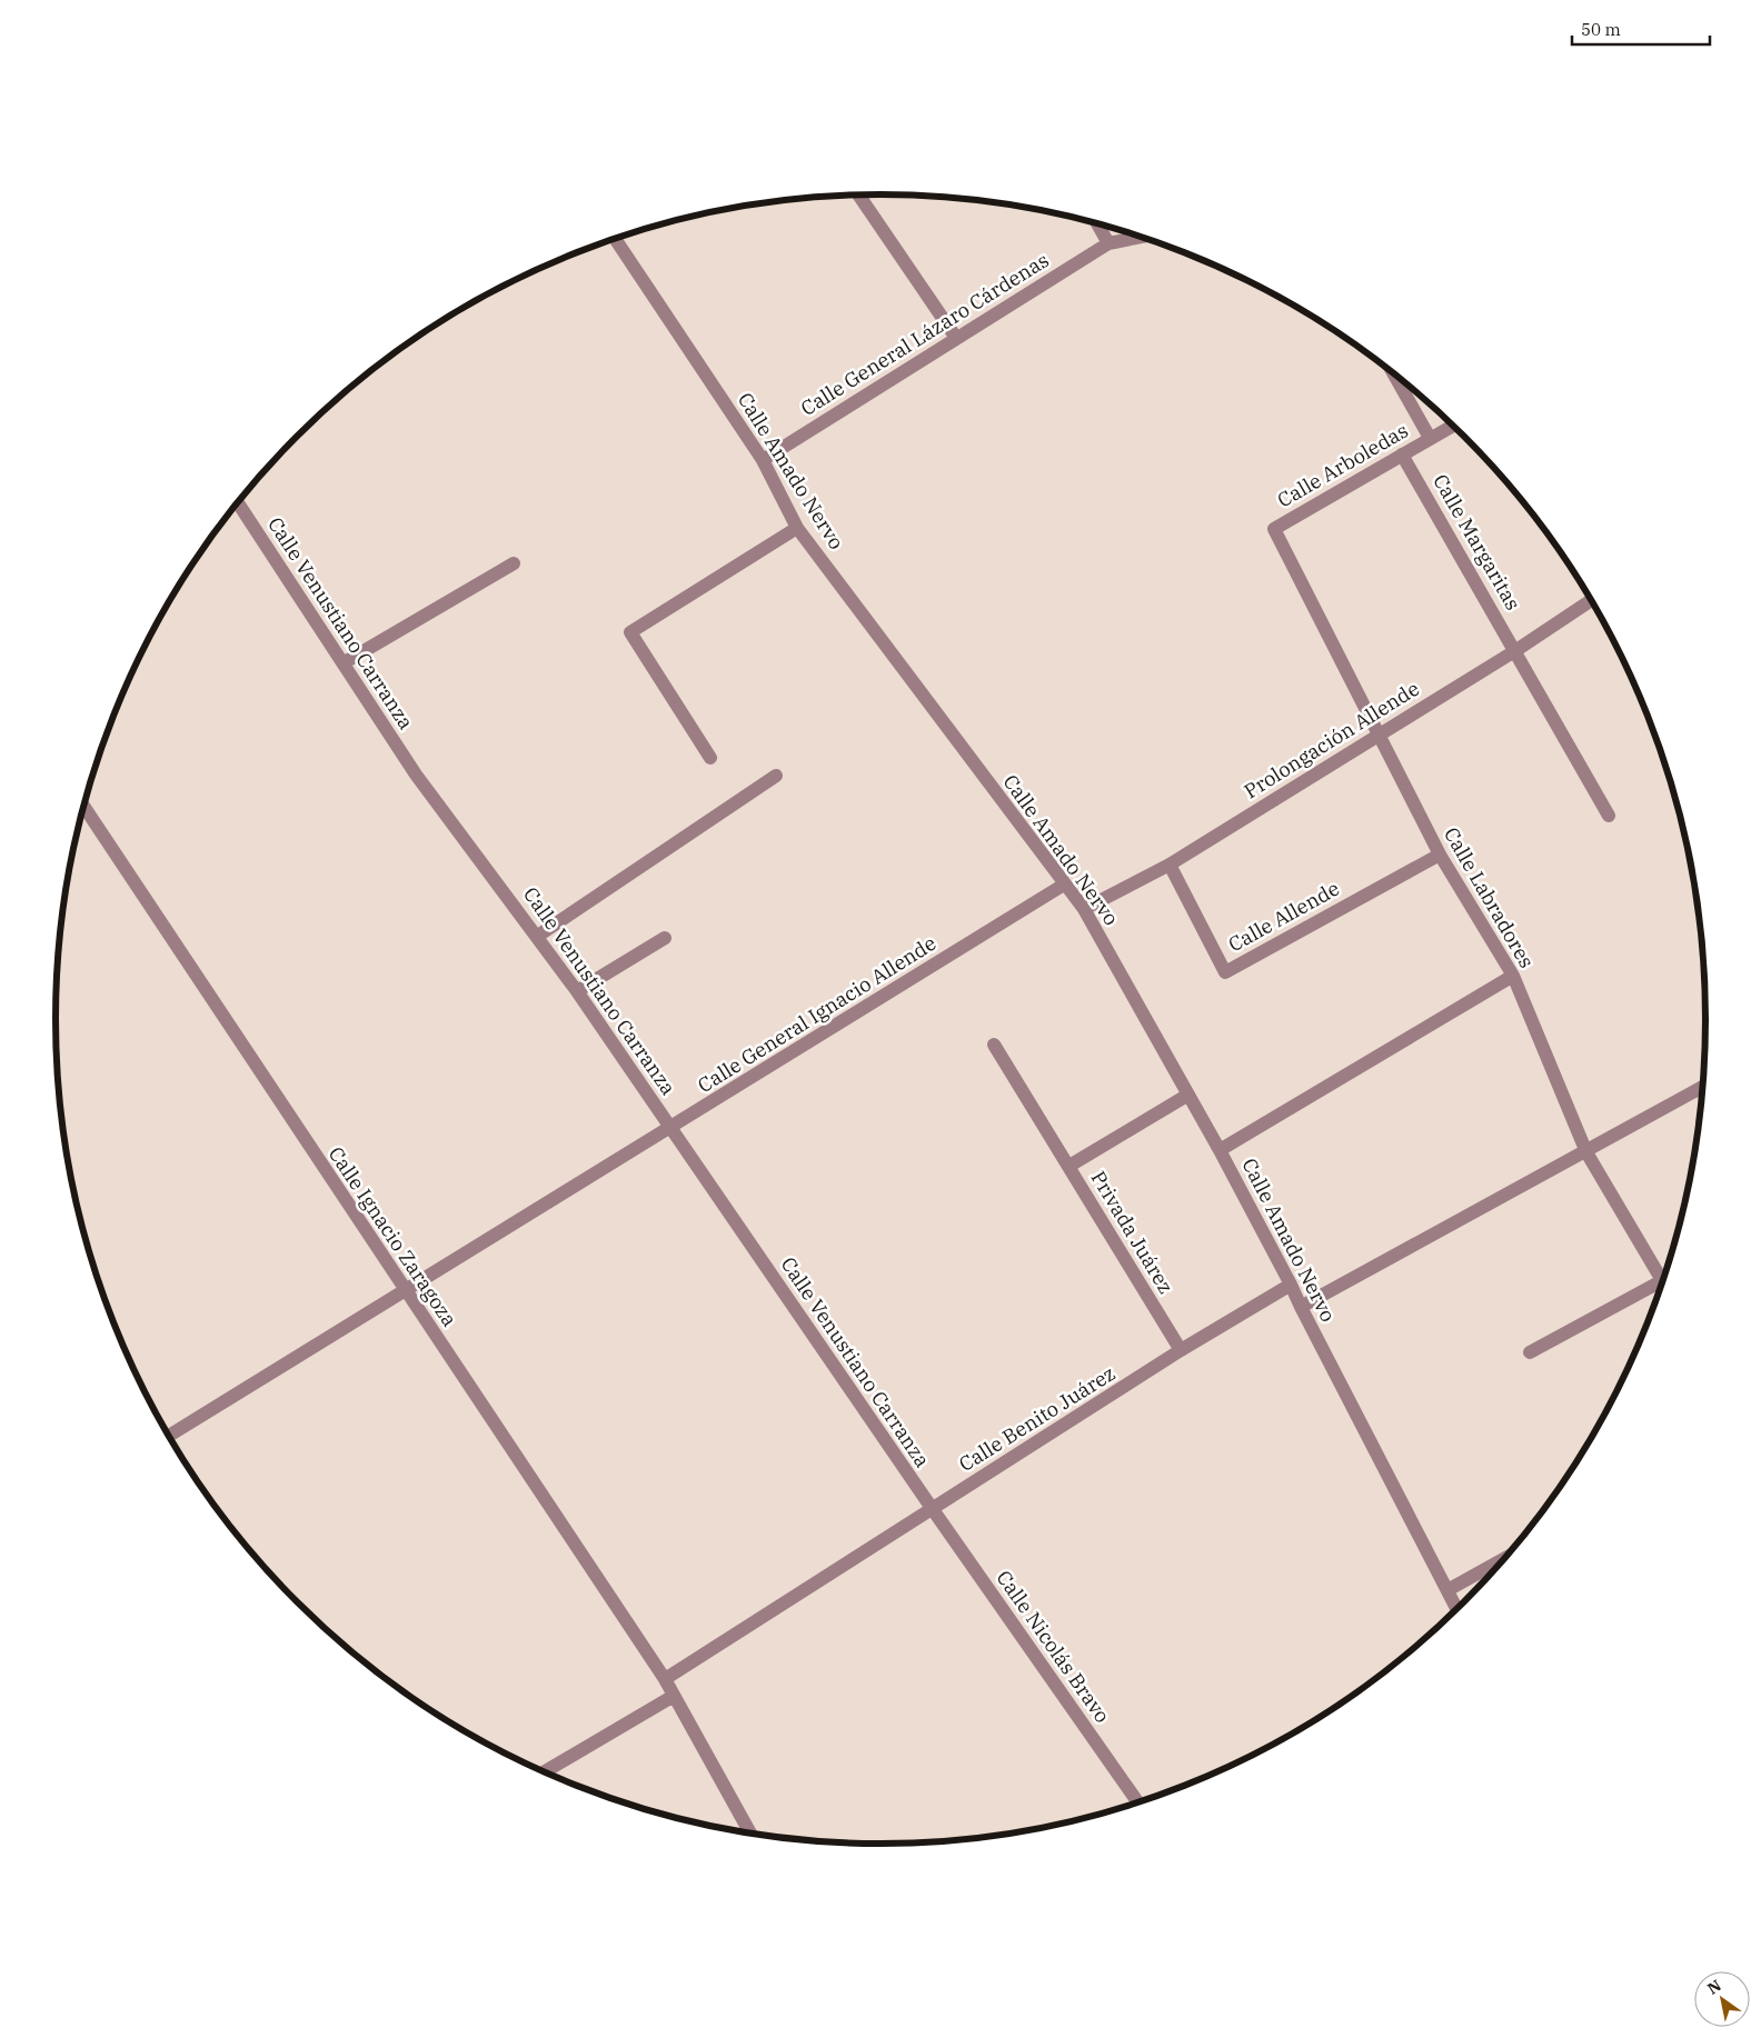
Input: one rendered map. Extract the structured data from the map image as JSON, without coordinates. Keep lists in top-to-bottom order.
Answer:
{
  "streets": {
    "street": [
      "Calle General Lázaro Cárdenas",
      "Calle Arboledas",
      "Calle Amado Nervo",
      "Calle Margaritas",
      "Calle Venustiano Carranza",
      "Prolongación Allende",
      "Calle Labradores",
      "Calle Allende",
      "Calle General Ignacio Allende",
      "Privada Juárez",
      "Calle Ignacio Zaragoza",
      "Calle Benito Juárez",
      "Calle Nicolás Bravo"
    ]
  },
  "crossings": [
    ["Calle General Lázaro Cárdenas", "Calle Amado Nervo"],
    ["Calle Arboledas", "Calle Margaritas"],
    ["Calle Arboledas", "Calle Labradores"],
    ["Calle Amado Nervo", "Prolongación Allende"],
    ["Calle Amado Nervo", "Calle General Ignacio Allende"],
    ["Calle Amado Nervo", "Privada Juárez"],
    ["Calle Amado Nervo", "Calle Benito Juárez"],
    ["Calle Margaritas", "Prolongación Allende"],
    ["Calle Venustiano Carranza", "Calle General Ignacio Allende"],
    ["Calle Venustiano Carranza", "Calle Benito Juárez"],
    ["Calle Venustiano Carranza", "Calle Nicolás Bravo"],
    ["Prolongación Allende", "Calle Labradores"],
    ["Prolongación Allende", "Calle Allende"],
    ["Calle Labradores", "Calle Allende"],
    ["Calle General Ignacio Allende", "Calle Ignacio Zaragoza"],
    ["Privada Juárez", "Calle Benito Juárez"],
    ["Calle Ignacio Zaragoza", "Calle Benito Juárez"],
    ["Calle Benito Juárez", "Calle Nicolás Bravo"]
  ],
  "scale_bar": "50 m",
  "north": "top left"
}
